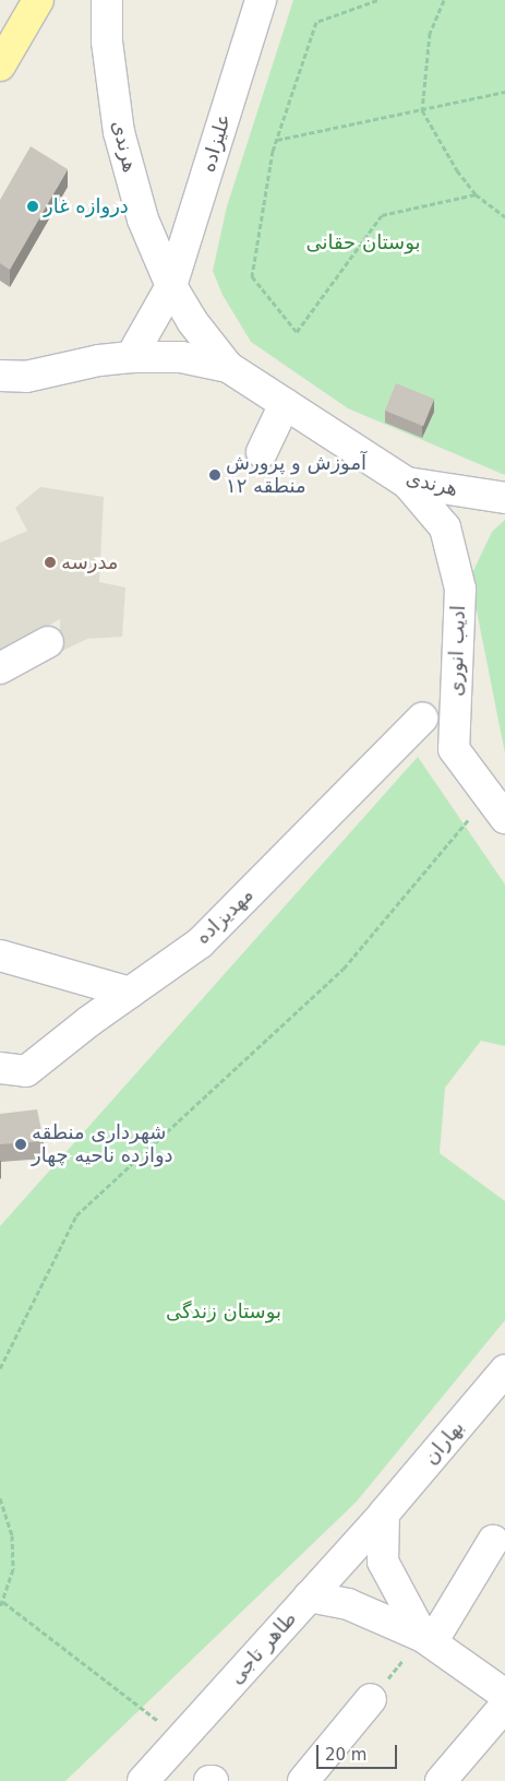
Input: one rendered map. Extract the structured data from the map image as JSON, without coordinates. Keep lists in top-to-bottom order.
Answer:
{
  "streets": {
    "street": [
      "علیزاده",
      "هرندی",
      "ادیب انوری",
      "مهدیزاده",
      "بهاران",
      "طاهر تاجی"
    ]
  },
  "crossings": [
    ["علیزاده", "هرندی"],
    ["هرندی", "ادیب انوری"],
    ["بهاران", "طاهر تاجی"]
  ],
  "parks": ["بوستان حقانی", "بوستان زندگی"],
  "places": [
    "دروازه غار",
    "آموزش و پرورش منطقه ۱۲",
    "مدرسه",
    "شهرداری منطقه دوازده ناحیه چهار"
  ],
  "scale_bar": "20 m"
}
